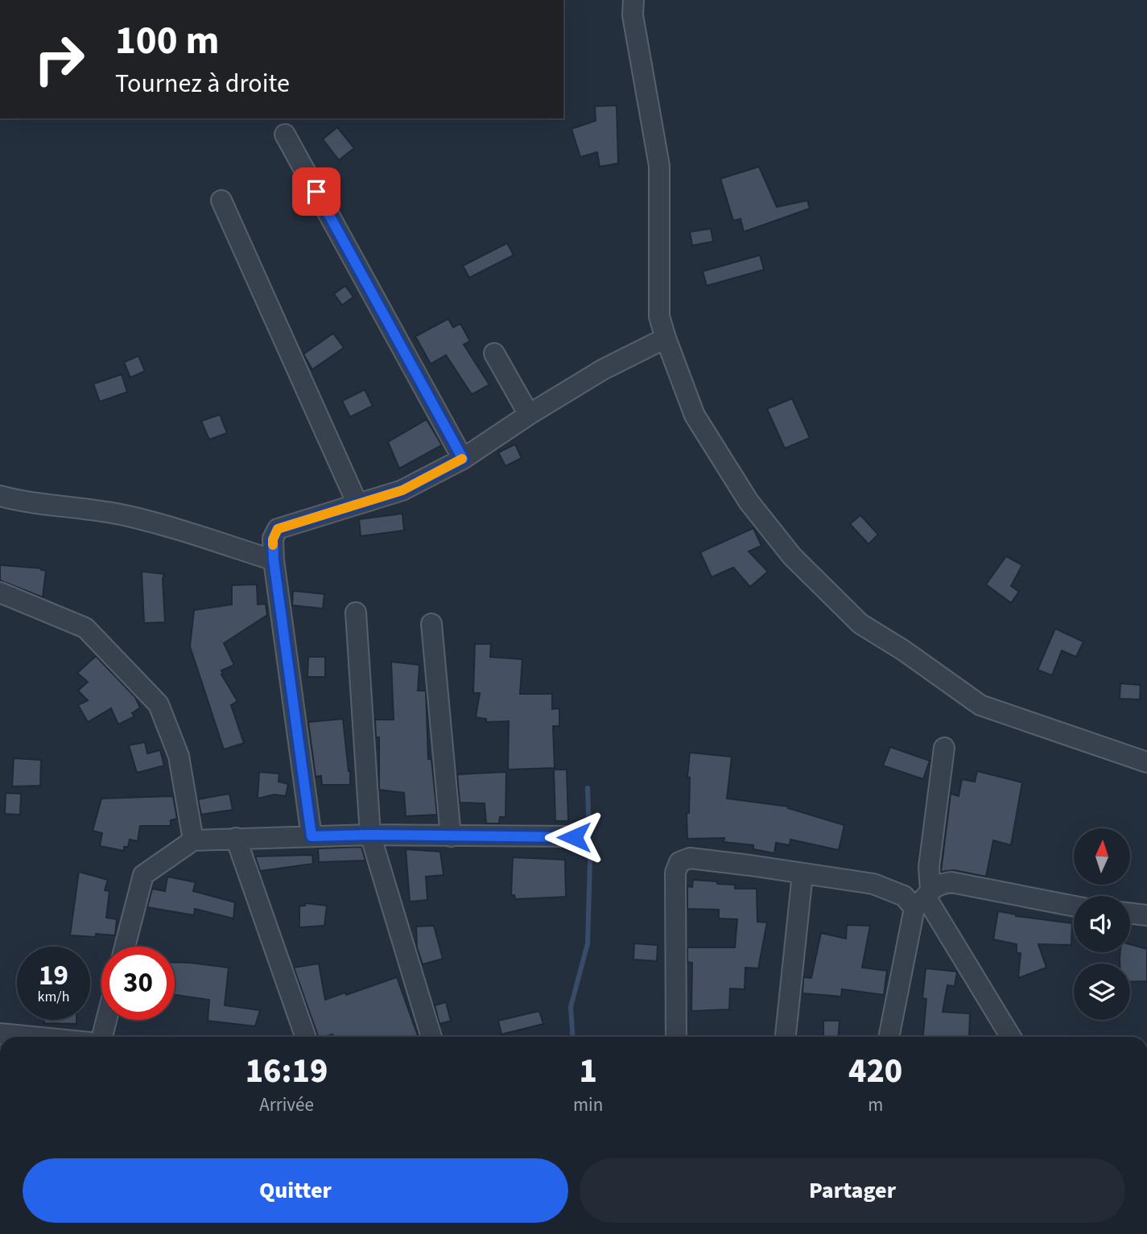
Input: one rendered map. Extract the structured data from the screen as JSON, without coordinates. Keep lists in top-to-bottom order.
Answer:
{
  "north": "top",
  "page": {
    "turn": ["100 m", "Tournez à droite"],
    "speed": "19 km/h",
    "limit": "30",
    "eta": [
      "16:19",
      "Arrivée",
      "1",
      "min",
      "420",
      "m"
    ],
    "buttons": ["Quitter", "Partager"]
  }
}
